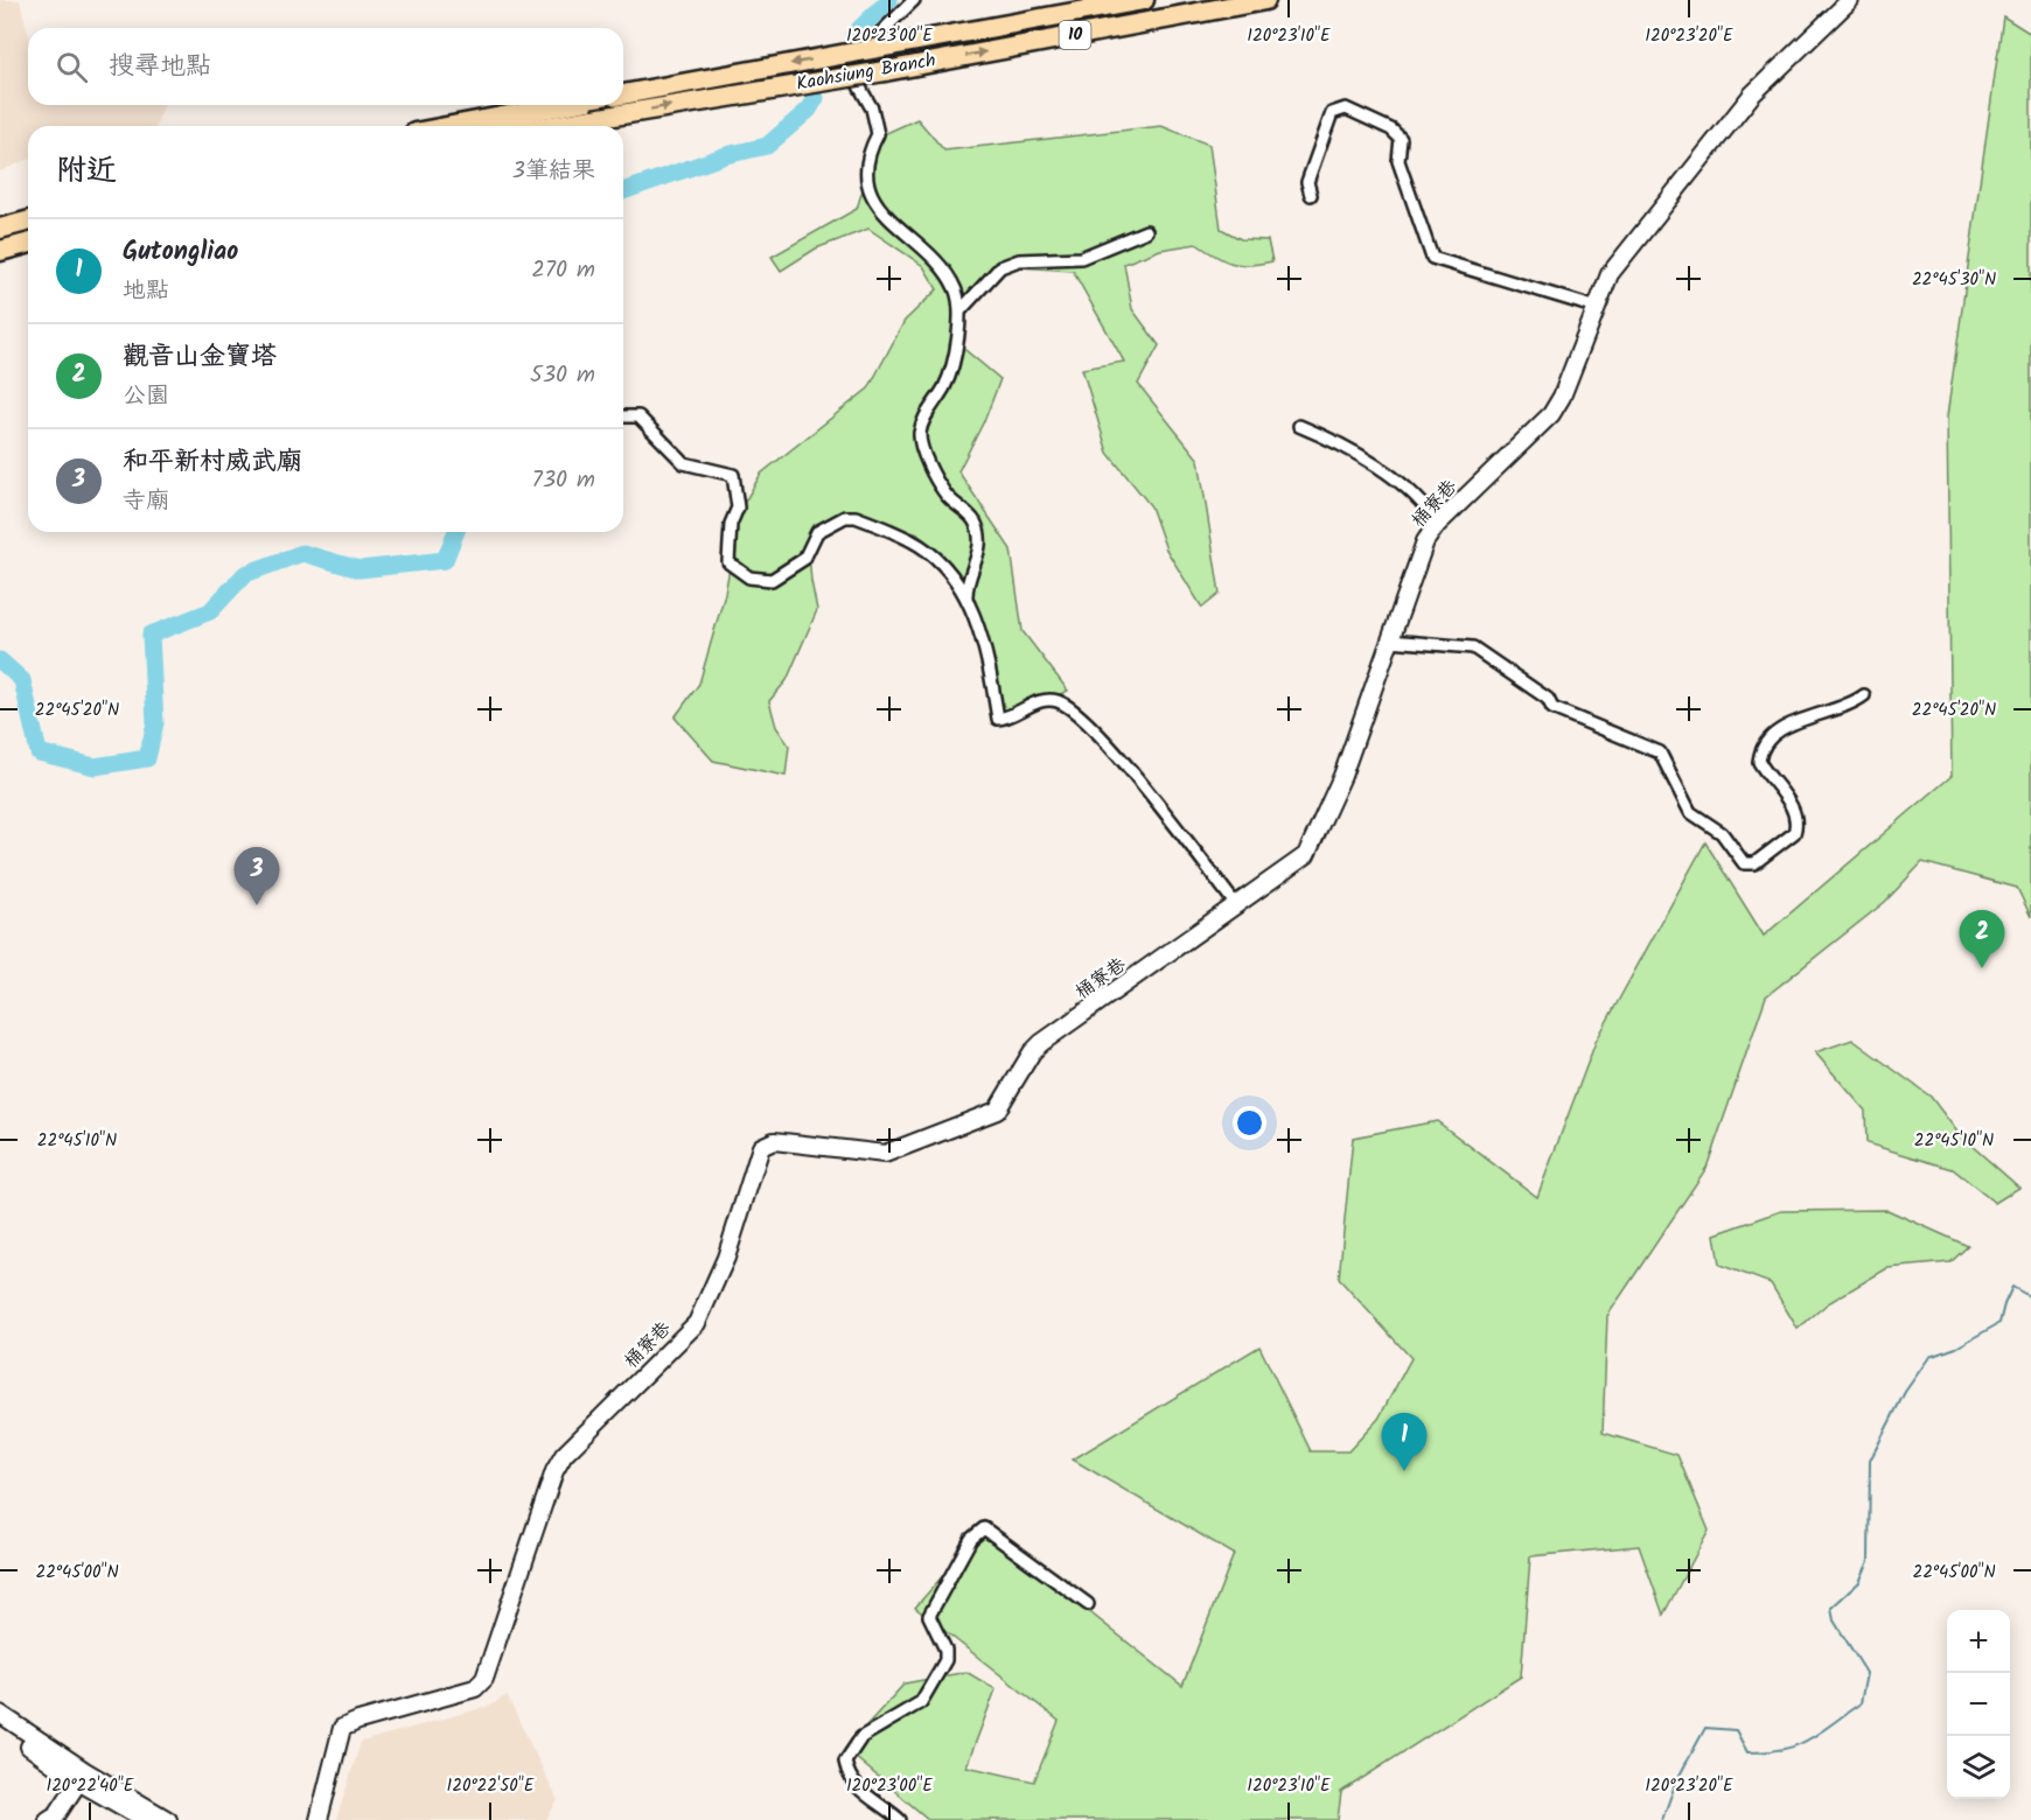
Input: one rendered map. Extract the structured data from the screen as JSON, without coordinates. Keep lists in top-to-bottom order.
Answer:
{
  "streets": {
    "highway": ["10", "Kaohsiung Branch"],
    "street": ["桶寮巷"]
  },
  "page": {
    "search": "搜尋地點",
    "heading": ["附近", "3筆結果"],
    "list": [
      {
        "mark": "1",
        "name": "Gutongliao",
        "note": "地點",
        "value": "270 m"
      },
      {
        "mark": "2",
        "name": "觀音山金寶塔",
        "note": "公園",
        "value": "530 m"
      },
      {
        "mark": "3",
        "name": "和平新村威武廟",
        "note": "寺廟",
        "value": "730 m"
      }
    ],
    "pins": ["3", "2", "1"],
    "map_buttons": ["+", "−"]
  },
  "coordinates": [
    "120°23'00\"E",
    "120°23'10\"E",
    "120°23'20\"E",
    "22°45'30\"N",
    "22°45'20\"N",
    "22°45'10\"N",
    "22°45'00\"N",
    "120°22'40\"E",
    "120°22'50\"E"
  ]
}
